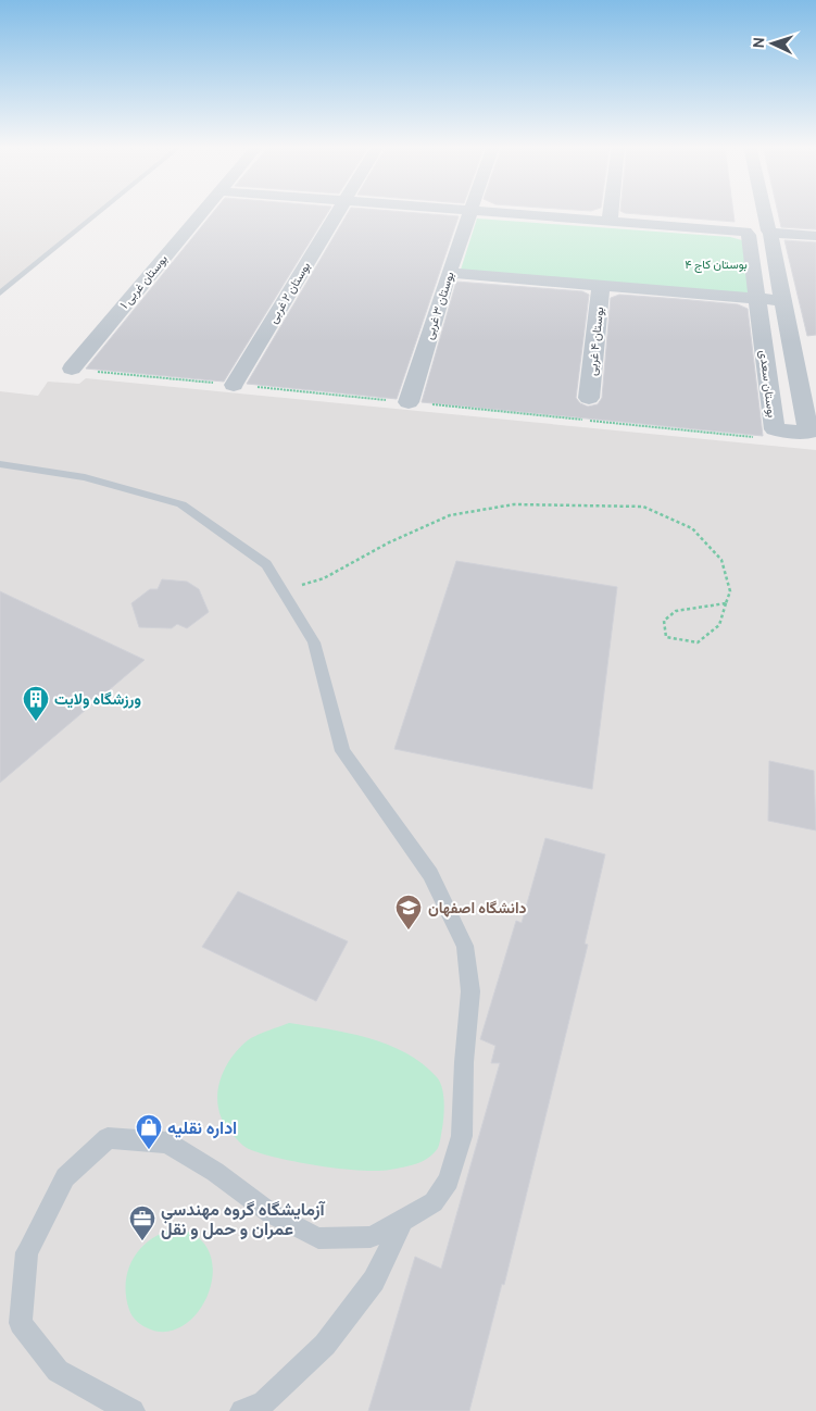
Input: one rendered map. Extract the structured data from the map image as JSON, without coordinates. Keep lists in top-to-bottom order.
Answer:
{
  "streets": {
    "street": [
      "بوستان غربی ۱",
      "بوستان ۲ غربی",
      "بوستان ۳ غربی",
      "بوستان ۴ غربی",
      "بوستان سعدی"
    ]
  },
  "parks": ["بوستان کاج ۴"],
  "places": {
    "building": ["ورزشگاه ولایت"],
    "school or university": ["دانشگاه اصفهان"],
    "shop": ["اداره نقليه"],
    "office": ["آزمايشگاه گروه مهندسي عمران و حمل و نقل"]
  },
  "north": "left"
}
